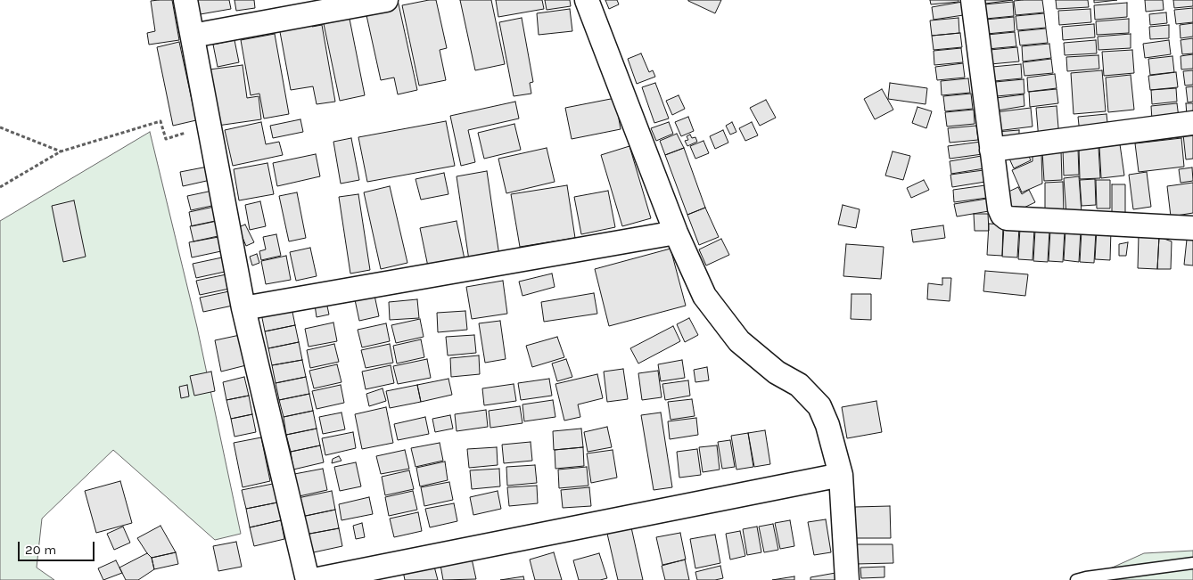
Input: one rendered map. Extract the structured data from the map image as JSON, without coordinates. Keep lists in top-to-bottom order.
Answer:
{
  "scale_bar": "20 m"
}
